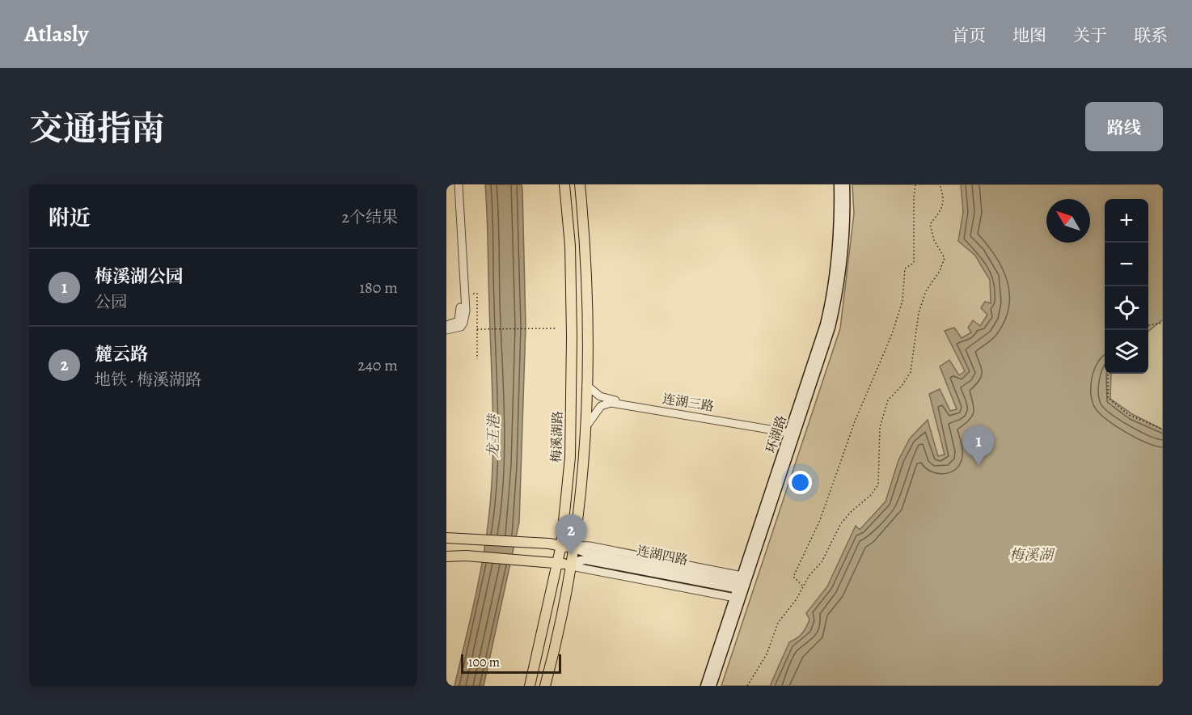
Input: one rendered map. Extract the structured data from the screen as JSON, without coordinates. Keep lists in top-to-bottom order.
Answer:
{
  "streets": {
    "main road": ["环湖路", "梅溪湖路", "连湖四路"],
    "street": ["连湖三路"]
  },
  "crossings": [
    ["连湖三路", "环湖路"],
    ["环湖路", "连湖四路"]
  ],
  "water": ["龙王港", "梅溪湖"],
  "scale_bar": "100 m",
  "north": "top left",
  "page": {
    "header": "Atlasly",
    "nav": [
      "首页",
      "地图",
      "关于",
      "联系"
    ],
    "title": "交通指南",
    "buttons": "路线",
    "heading": ["附近", "2个结果"],
    "map_buttons": ["+", "−"],
    "list": [
      {
        "mark": "1",
        "name": "梅溪湖公园",
        "note": "公园",
        "value": "180 m"
      },
      {
        "mark": "2",
        "name": "麓云路",
        "note": "地铁 · 梅溪湖路",
        "value": "240 m"
      }
    ],
    "pins": ["1", "2"],
    "scale": "100 m"
  }
}
